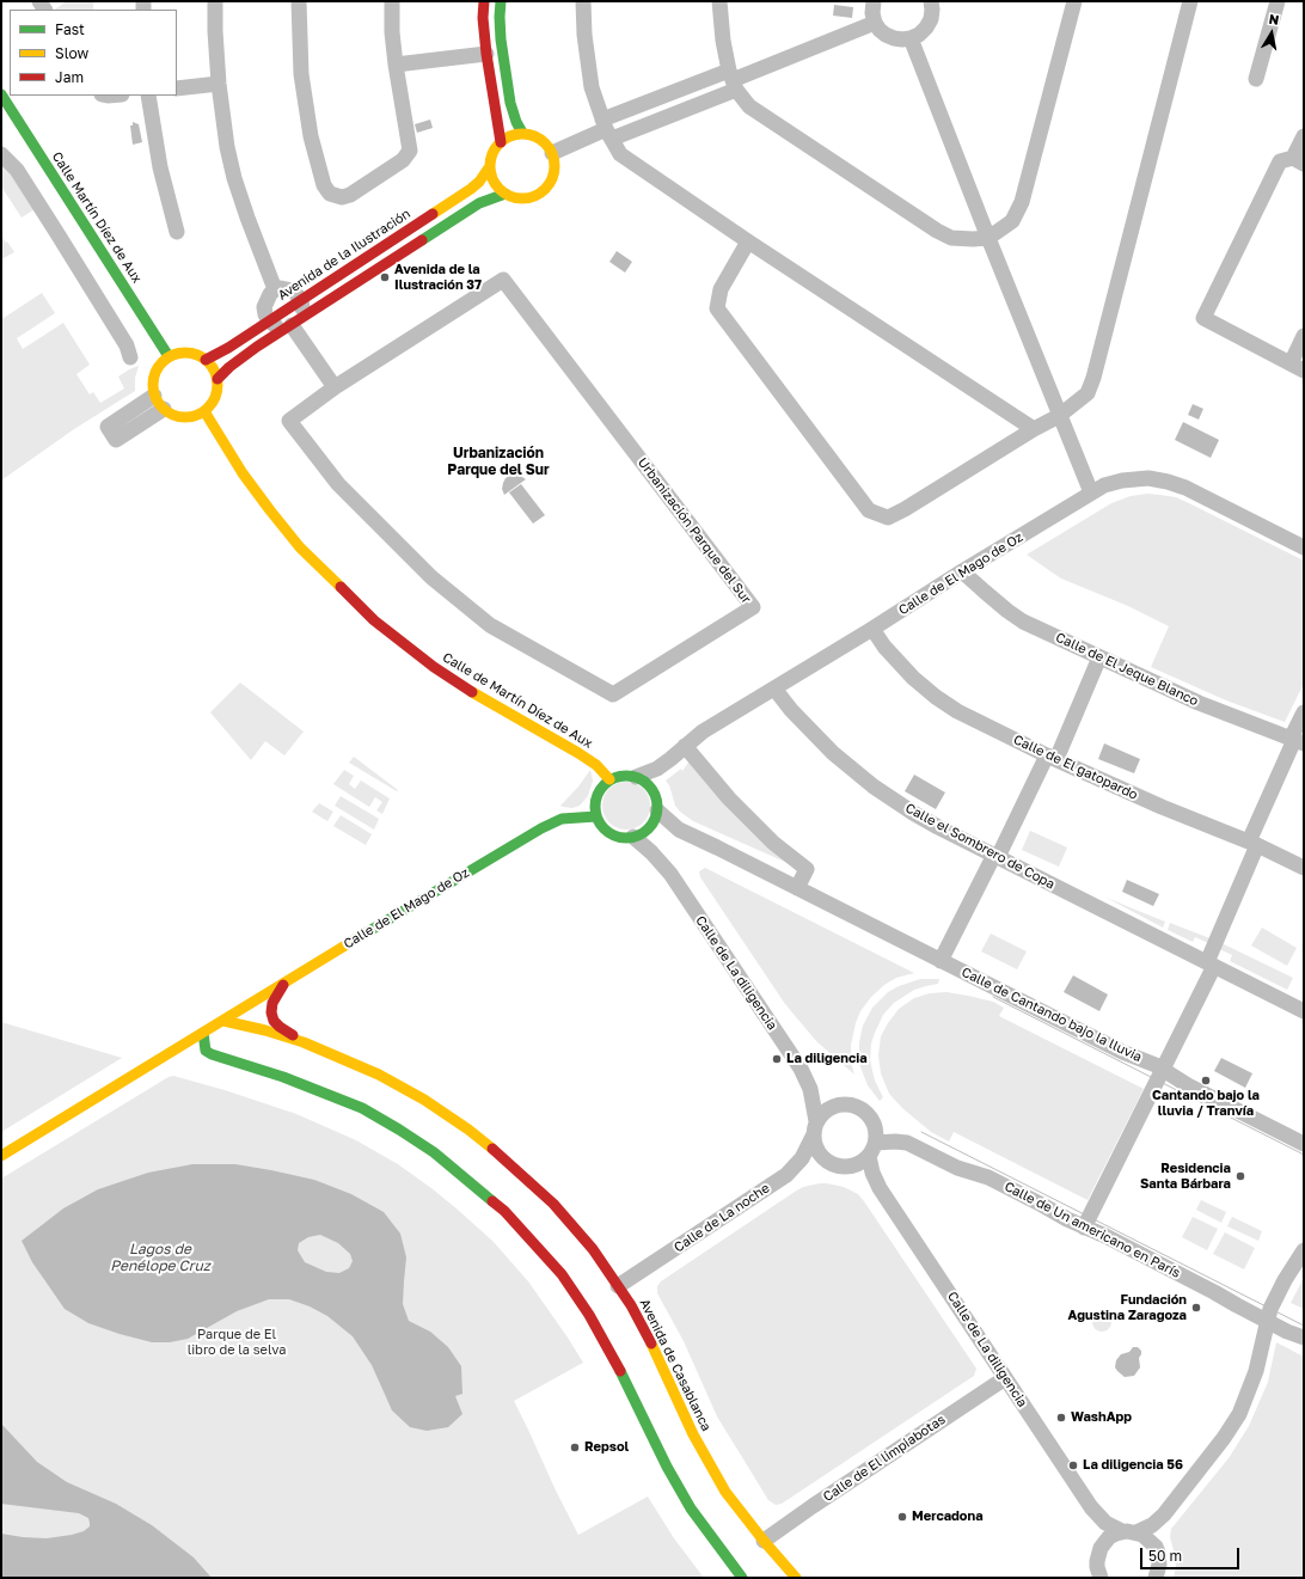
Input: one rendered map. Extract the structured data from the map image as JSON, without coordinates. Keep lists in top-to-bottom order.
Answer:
{
  "streets": {
    "street": [
      "Calle Martín Díez de Aux",
      "Avenida de la Ilustración",
      "Urbanización Parque del Sur",
      "Calle de El Mago de Oz",
      "Calle de El Jeque Blanco",
      "Calle de Martín Díez de Aux",
      "Calle de El gatopardo",
      "Calle el Sombrero de Copa",
      "Calle de La diligencia",
      "Calle de Cantando bajo la lluvia",
      "Calle de La noche",
      "Calle de Un americano en París",
      "Avenida de Casablanca",
      "Calle de El limpiabotas"
    ]
  },
  "crossings": [
    ["Calle Martín Díez de Aux", "Avenida de la Ilustración"],
    ["Calle Martín Díez de Aux", "Calle de Martín Díez de Aux"],
    ["Avenida de la Ilustración", "Calle de Martín Díez de Aux"],
    ["Calle de El Mago de Oz", "Calle de El Jeque Blanco"],
    ["Calle de El Mago de Oz", "Calle de Martín Díez de Aux"],
    ["Calle de El Mago de Oz", "Calle de El gatopardo"],
    ["Calle de El Mago de Oz", "Calle el Sombrero de Copa"],
    ["Calle de El Mago de Oz", "Calle de La diligencia"],
    ["Calle de El Mago de Oz", "Calle de Cantando bajo la lluvia"],
    ["Calle de El Mago de Oz", "Avenida de Casablanca"],
    ["Calle de Martín Díez de Aux", "Calle de La diligencia"],
    ["Calle de Martín Díez de Aux", "Calle de Cantando bajo la lluvia"],
    ["Calle de La diligencia", "Calle de Cantando bajo la lluvia"],
    ["Calle de La diligencia", "Calle de La noche"],
    ["Calle de La diligencia", "Calle de Un americano en París"],
    ["Calle de La diligencia", "Calle de El limpiabotas"],
    ["Calle de La noche", "Calle de Un americano en París"],
    ["Calle de La noche", "Avenida de Casablanca"],
    ["Avenida de Casablanca", "Calle de El limpiabotas"]
  ],
  "districts": ["Urbanización Parque del Sur"],
  "water": ["Lagos de Penélope Cruz"],
  "parks": ["Parque de El libro de la selva"],
  "places": [
    "Avenida de la Ilustración 37",
    "La diligencia",
    "Cantando bajo la lluvia / Tranvía",
    "Residencia Santa Bárbara",
    "Fundación Agustina Zaragoza",
    "WashApp",
    "Repsol",
    "La diligencia 56",
    "Mercadona"
  ],
  "legend": ["Fast", "Slow", "Jam"],
  "scale_bar": "50 m",
  "north": "top"
}
